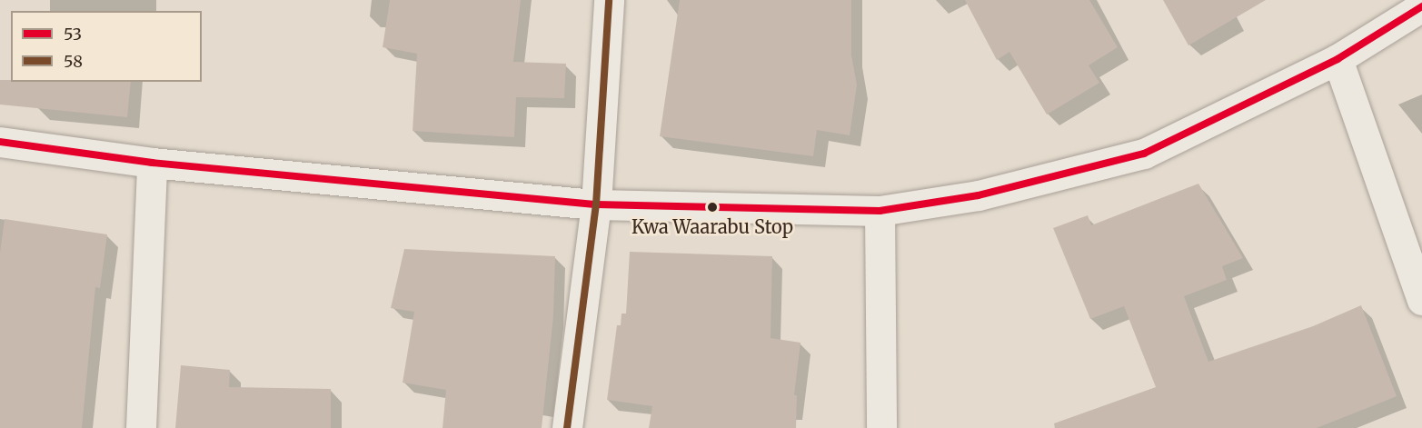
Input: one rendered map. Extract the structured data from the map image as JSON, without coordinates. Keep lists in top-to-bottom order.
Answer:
{
  "places": ["Kwa Waarabu Stop"],
  "lines": ["transit line 58", "transit line 53"],
  "legend": ["53", "58"]
}
